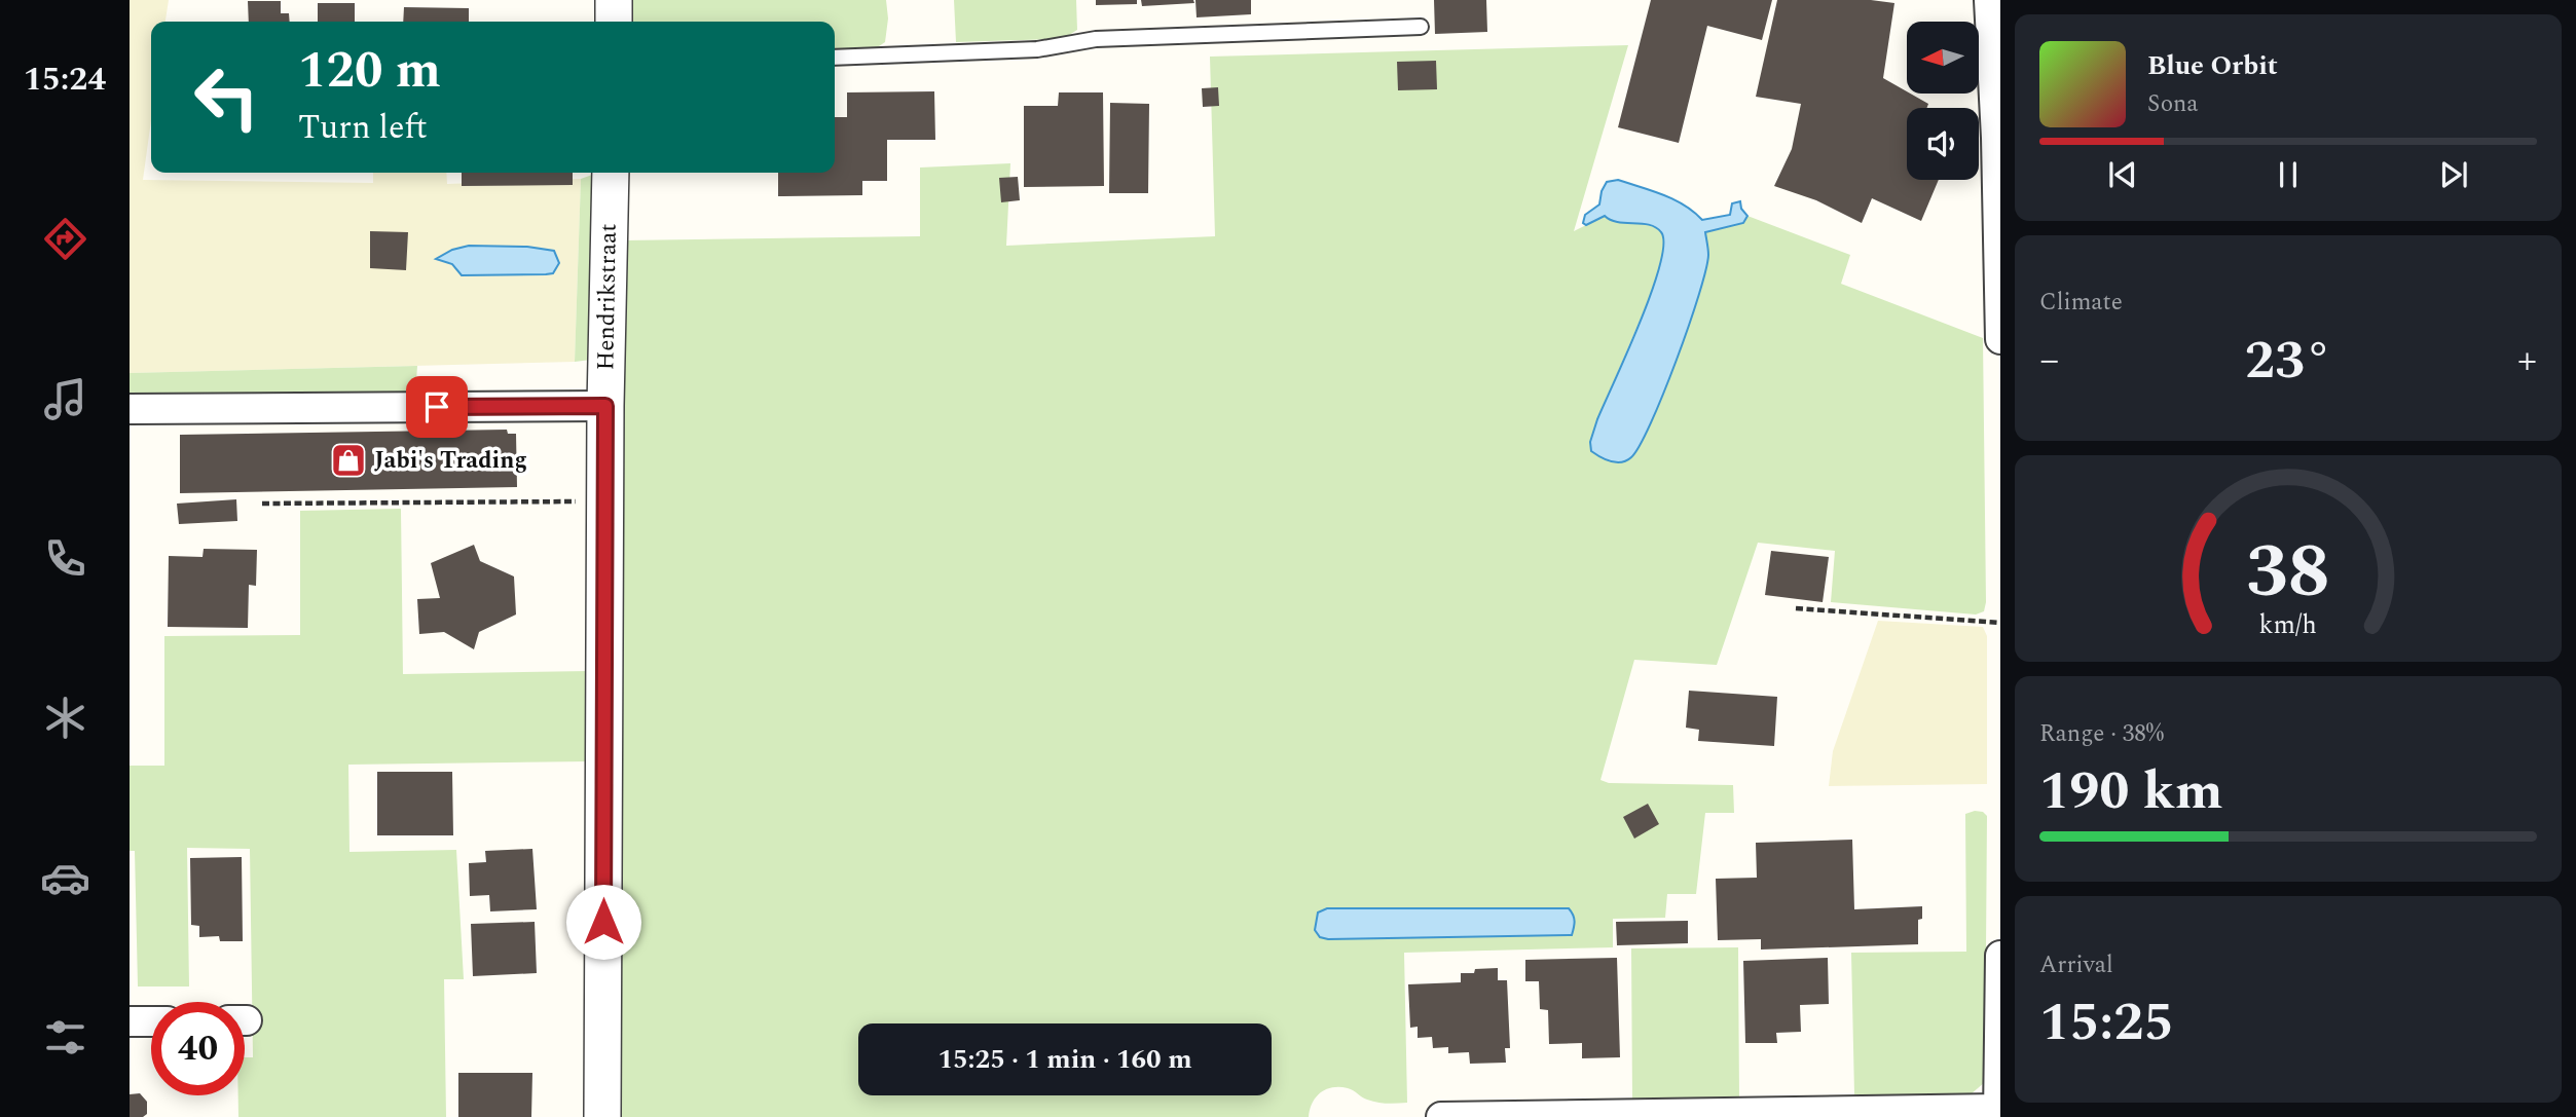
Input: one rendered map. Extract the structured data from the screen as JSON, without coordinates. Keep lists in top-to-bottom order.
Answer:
{
  "streets": {
    "street": ["Hendrikstraat"]
  },
  "places": {
    "shop": ["Jabi's Trading"]
  },
  "north": "left",
  "page": {
    "tabs": "15:24",
    "turn": ["120 m", "Turn left"],
    "song": ["Blue Orbit", "Sona"],
    "tile": [
      "Climate",
      ["Range · 38%", "190 km"],
      ["Arrival", "15:25"]
    ],
    "heat": ["−", "23°", "+"],
    "limit": "40",
    "trip": "15:25 · 1 min · 160 m",
    "gauge": ["38", "km/h"]
  }
}
